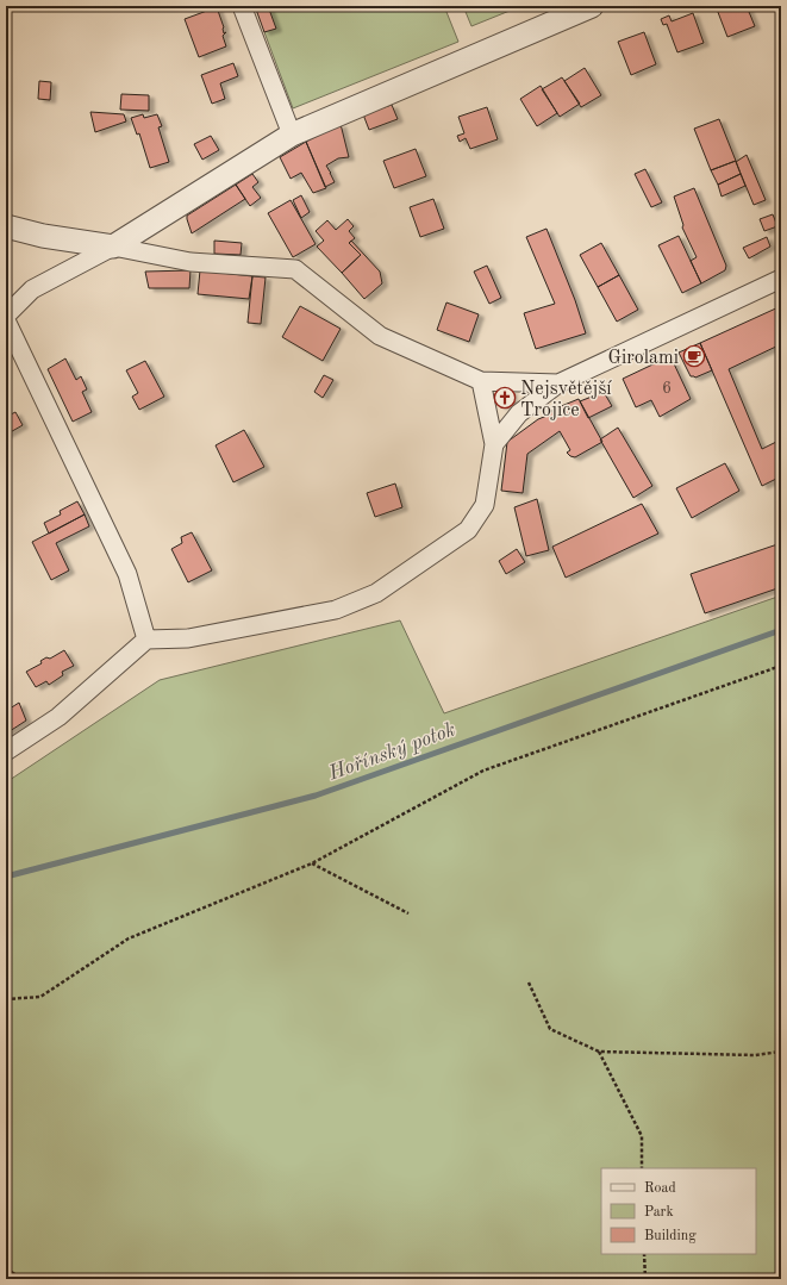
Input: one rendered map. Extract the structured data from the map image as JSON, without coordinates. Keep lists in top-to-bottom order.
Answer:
{
  "water": ["Hořínský potok"],
  "places": {
    "cafe": ["Girolami"],
    "church": ["Nejsvětější Trojice"]
  },
  "house_numbers": ["6"],
  "legend": ["Road", "Park", "Building"]
}
